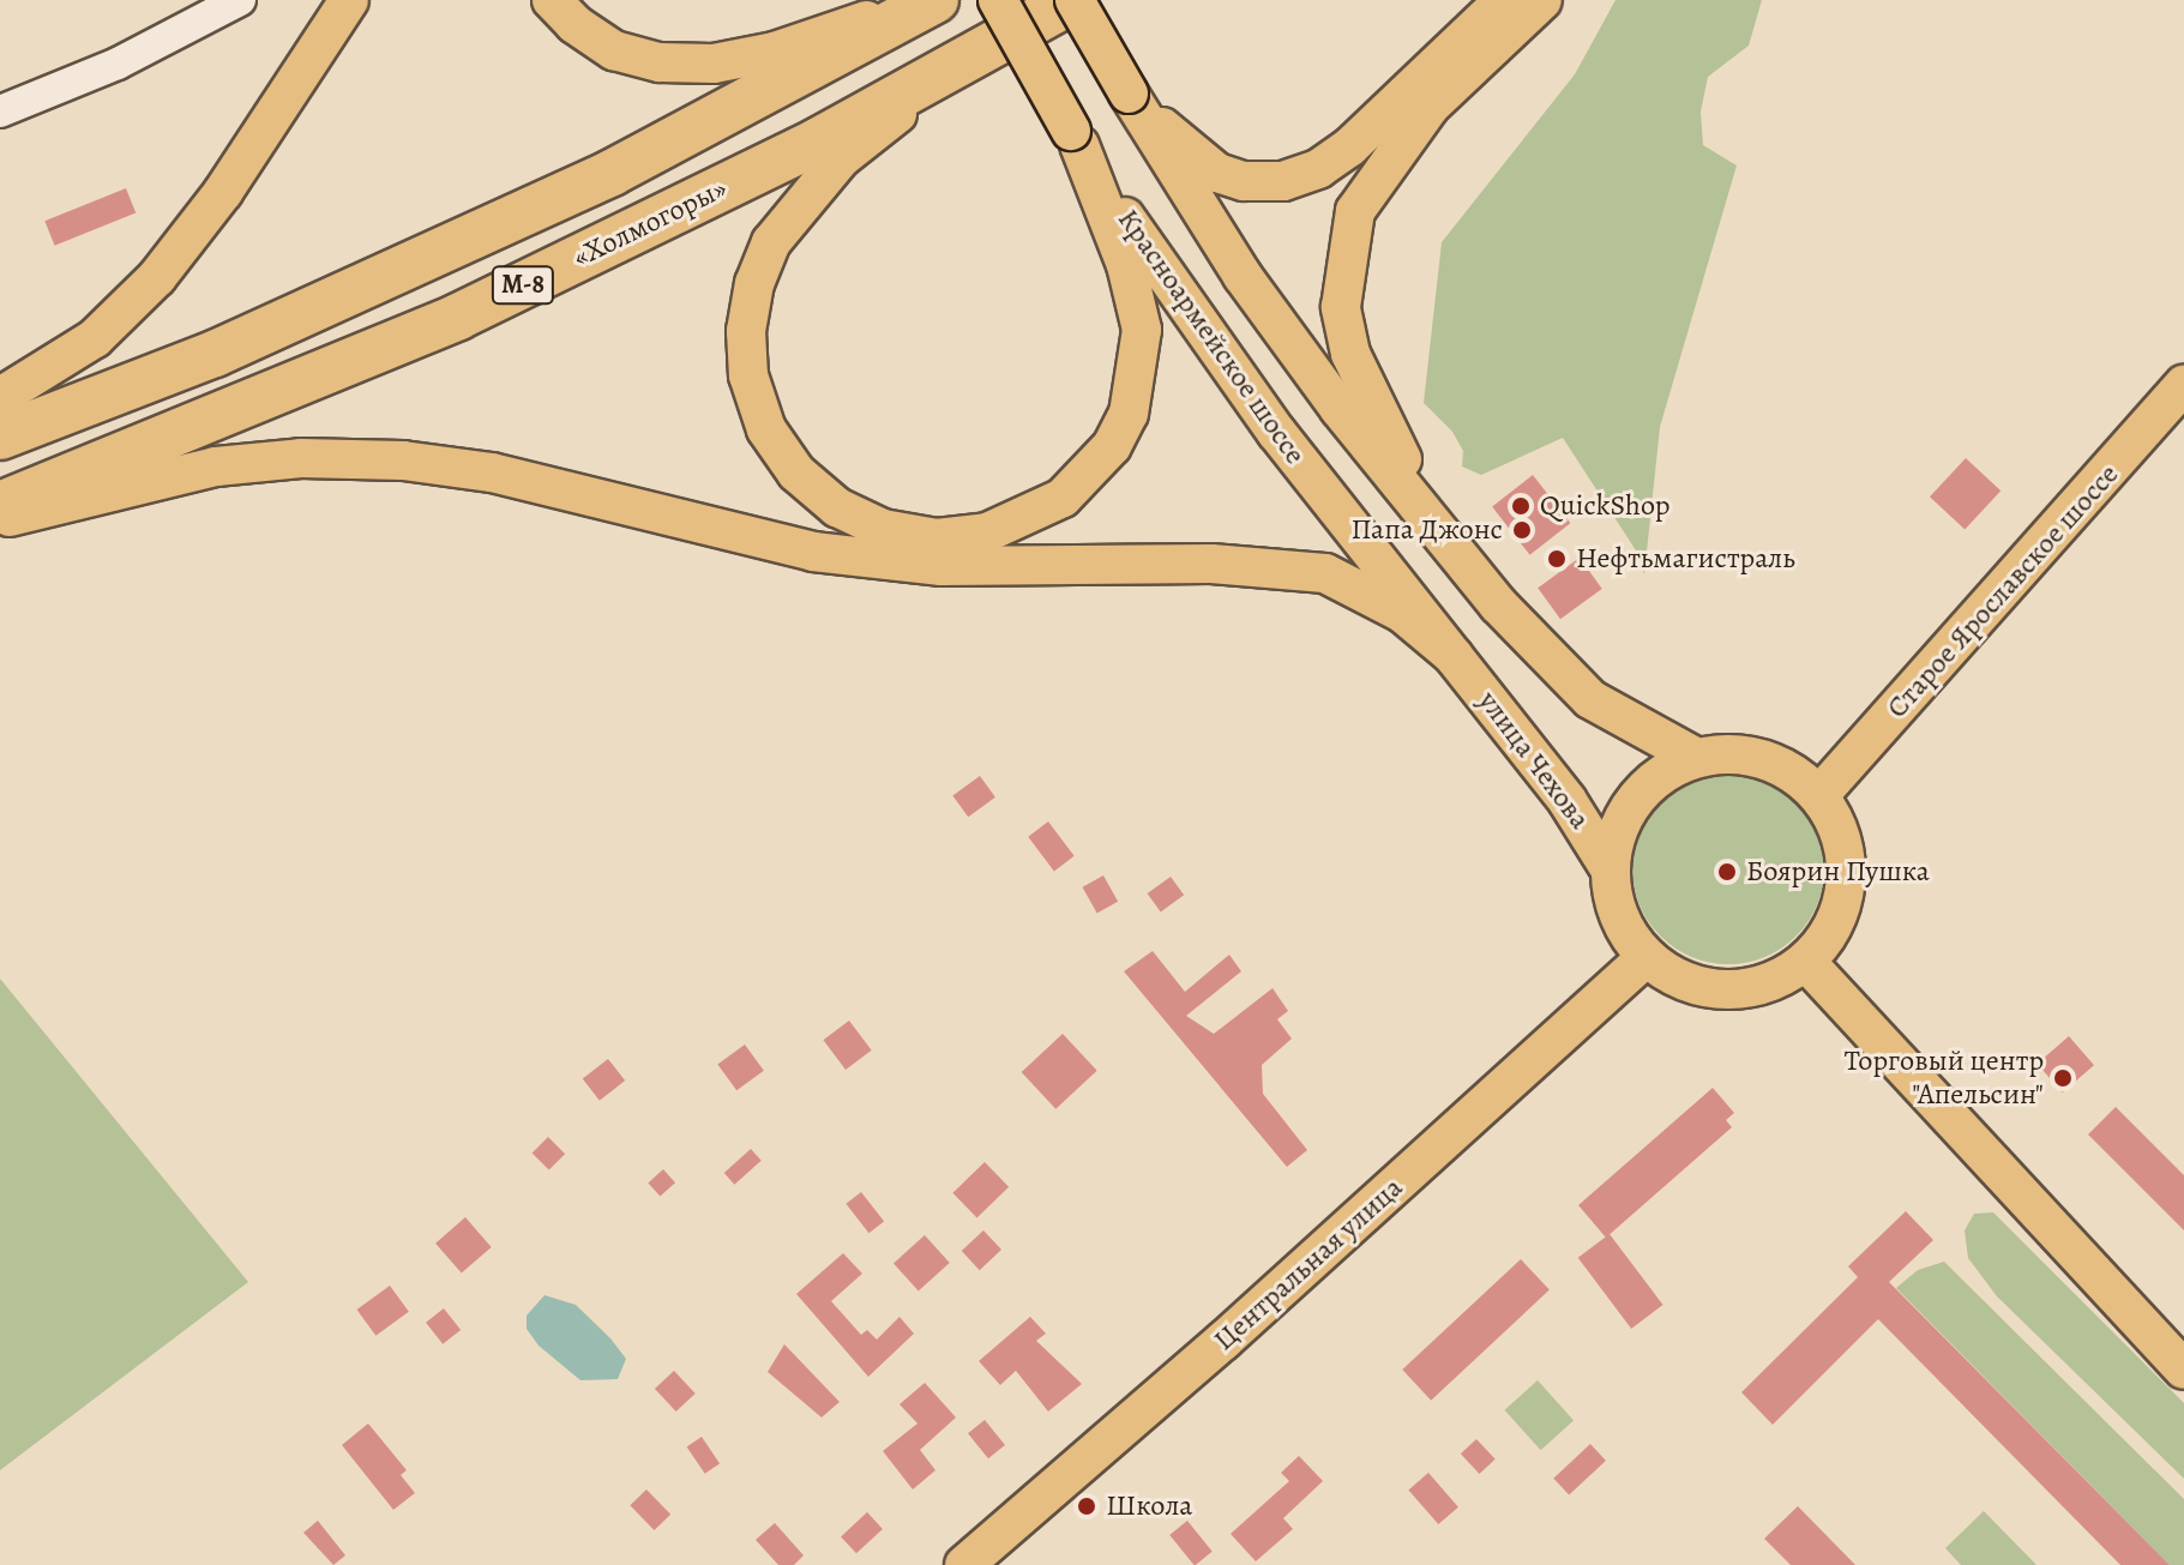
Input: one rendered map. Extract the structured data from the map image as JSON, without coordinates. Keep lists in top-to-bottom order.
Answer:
{
  "streets": {
    "highway": ["«Холмогоры»", "М-8"],
    "main road": [
      "Красноармейское шоссе",
      "Старое Ярославское шоссе",
      "улица Чехова",
      "Центральная улица"
    ]
  },
  "crossings": [
    ["«Холмогоры»", "Красноармейское шоссе"],
    ["Красноармейское шоссе", "улица Чехова"],
    ["Старое Ярославское шоссе", "улица Чехова"],
    ["Старое Ярославское шоссе", "Центральная улица"],
    ["улица Чехова", "Центральная улица"]
  ],
  "places": [
    "QuickShop",
    "Папа Джонс",
    "Нефтьмагистраль",
    "Боярин Пушка",
    "Торговый центр \"Апельсин\"",
    "Школа"
  ]
}
